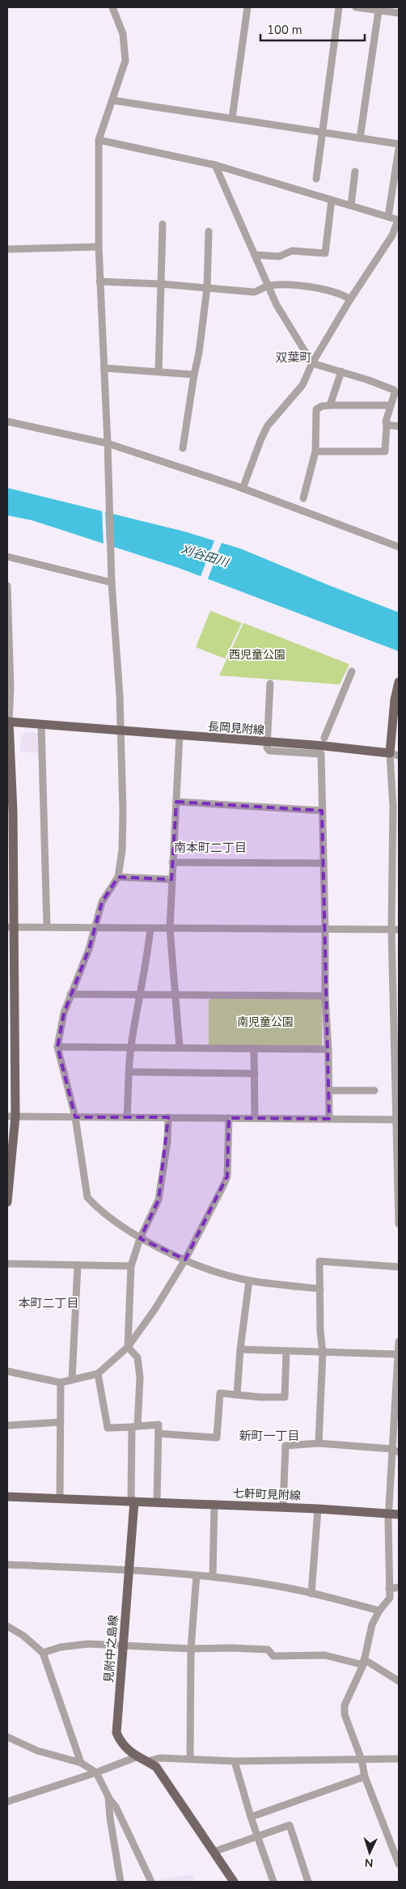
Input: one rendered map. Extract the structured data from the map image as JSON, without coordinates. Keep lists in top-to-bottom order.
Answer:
{
  "streets": {
    "main road": ["長岡見附線", "七軒町見附線", "見附中之島線"]
  },
  "crossings": [
    ["七軒町見附線", "見附中之島線"]
  ],
  "districts": [
    "双葉町",
    "南本町二丁目",
    "本町二丁目",
    "新町一丁目"
  ],
  "water": ["刈谷田川"],
  "parks": ["西児童公園", "南児童公園"],
  "scale_bar": "100 m",
  "north": "bottom"
}
